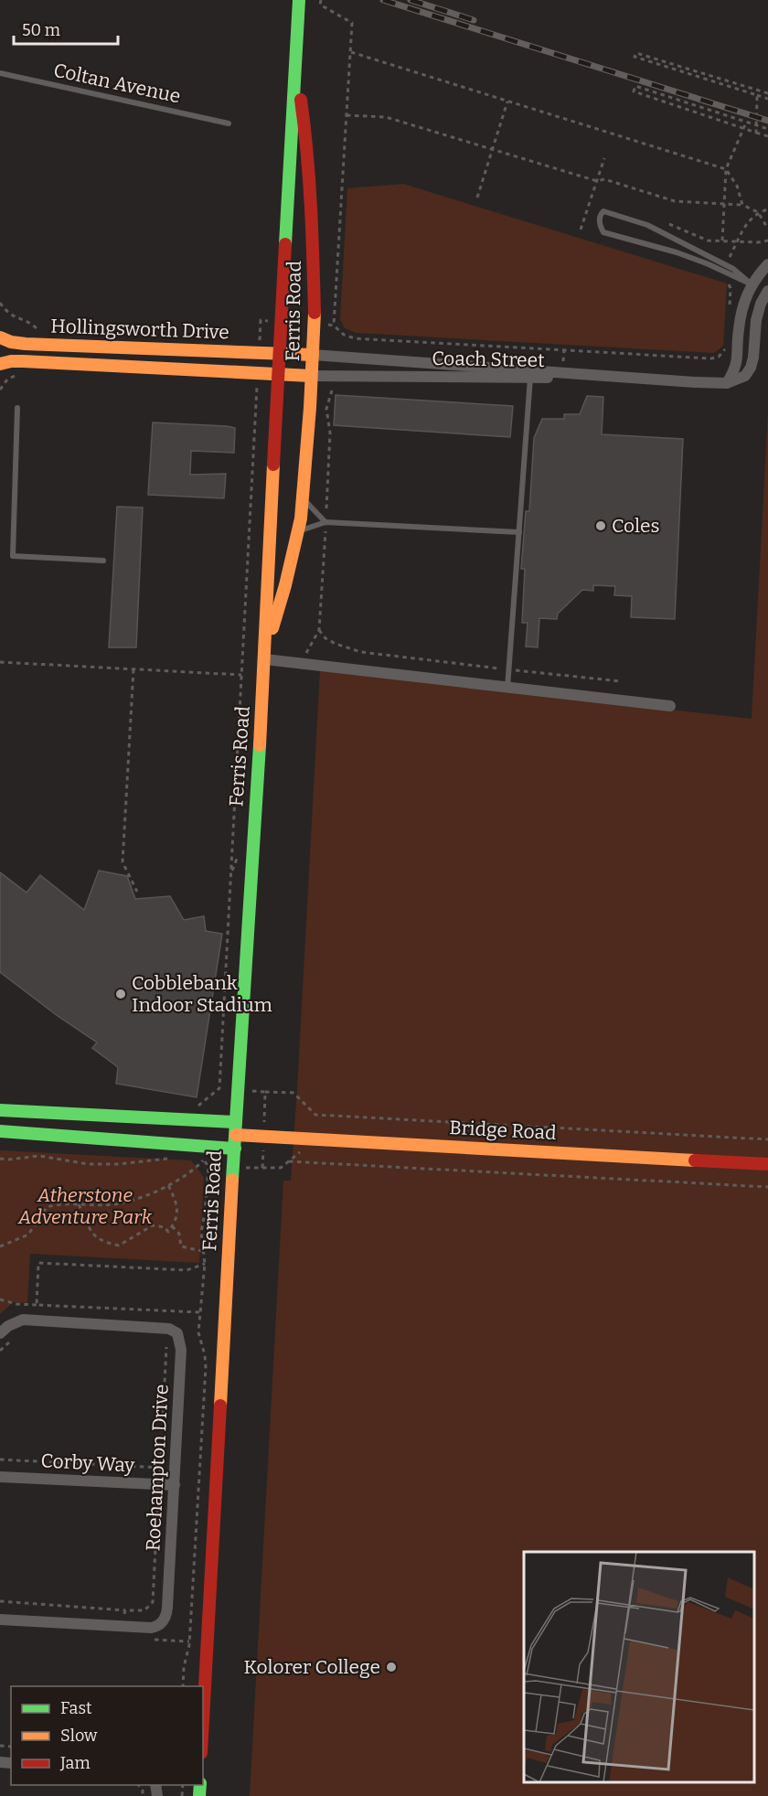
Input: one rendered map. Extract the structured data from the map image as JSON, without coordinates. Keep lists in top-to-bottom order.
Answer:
{
  "streets": {
    "street": [
      "Ferris Road",
      "Hollingsworth Drive",
      "Coach Street",
      "Bridge Road",
      "Corby Way",
      "Roehampton Drive"
    ],
    "lane": ["Coltan Avenue"]
  },
  "crossings": [
    ["Ferris Road", "Hollingsworth Drive"],
    ["Ferris Road", "Coach Street"],
    ["Ferris Road", "Bridge Road"],
    ["Hollingsworth Drive", "Coach Street"],
    ["Corby Way", "Roehampton Drive"]
  ],
  "parks": ["Atherstone Adventure Park"],
  "places": ["Coles", "Cobblebank Indoor Stadium", "Kolorer College"],
  "legend": ["Fast", "Slow", "Jam"],
  "scale_bar": "50 m"
}
